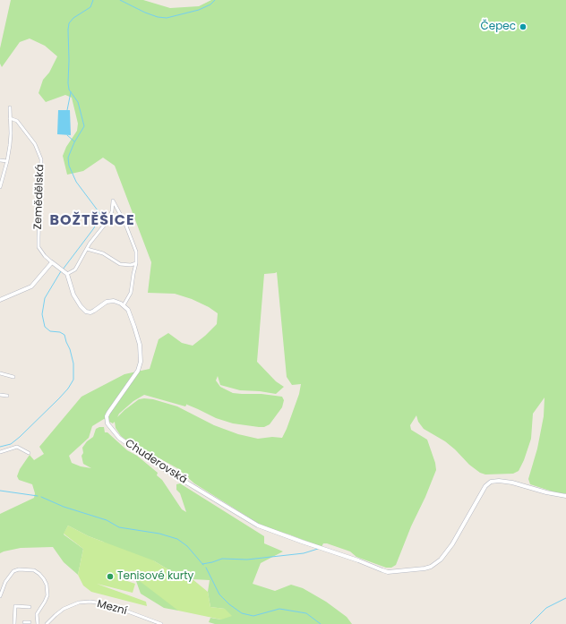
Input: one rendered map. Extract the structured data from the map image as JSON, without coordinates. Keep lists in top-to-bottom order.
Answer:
{
  "streets": {
    "street": ["Zemědělská", "Chuderovská", "Mezní"]
  },
  "districts": ["BOŽTĚŠICE"],
  "places": ["Čepec", "Tenisové kurty"]
}
